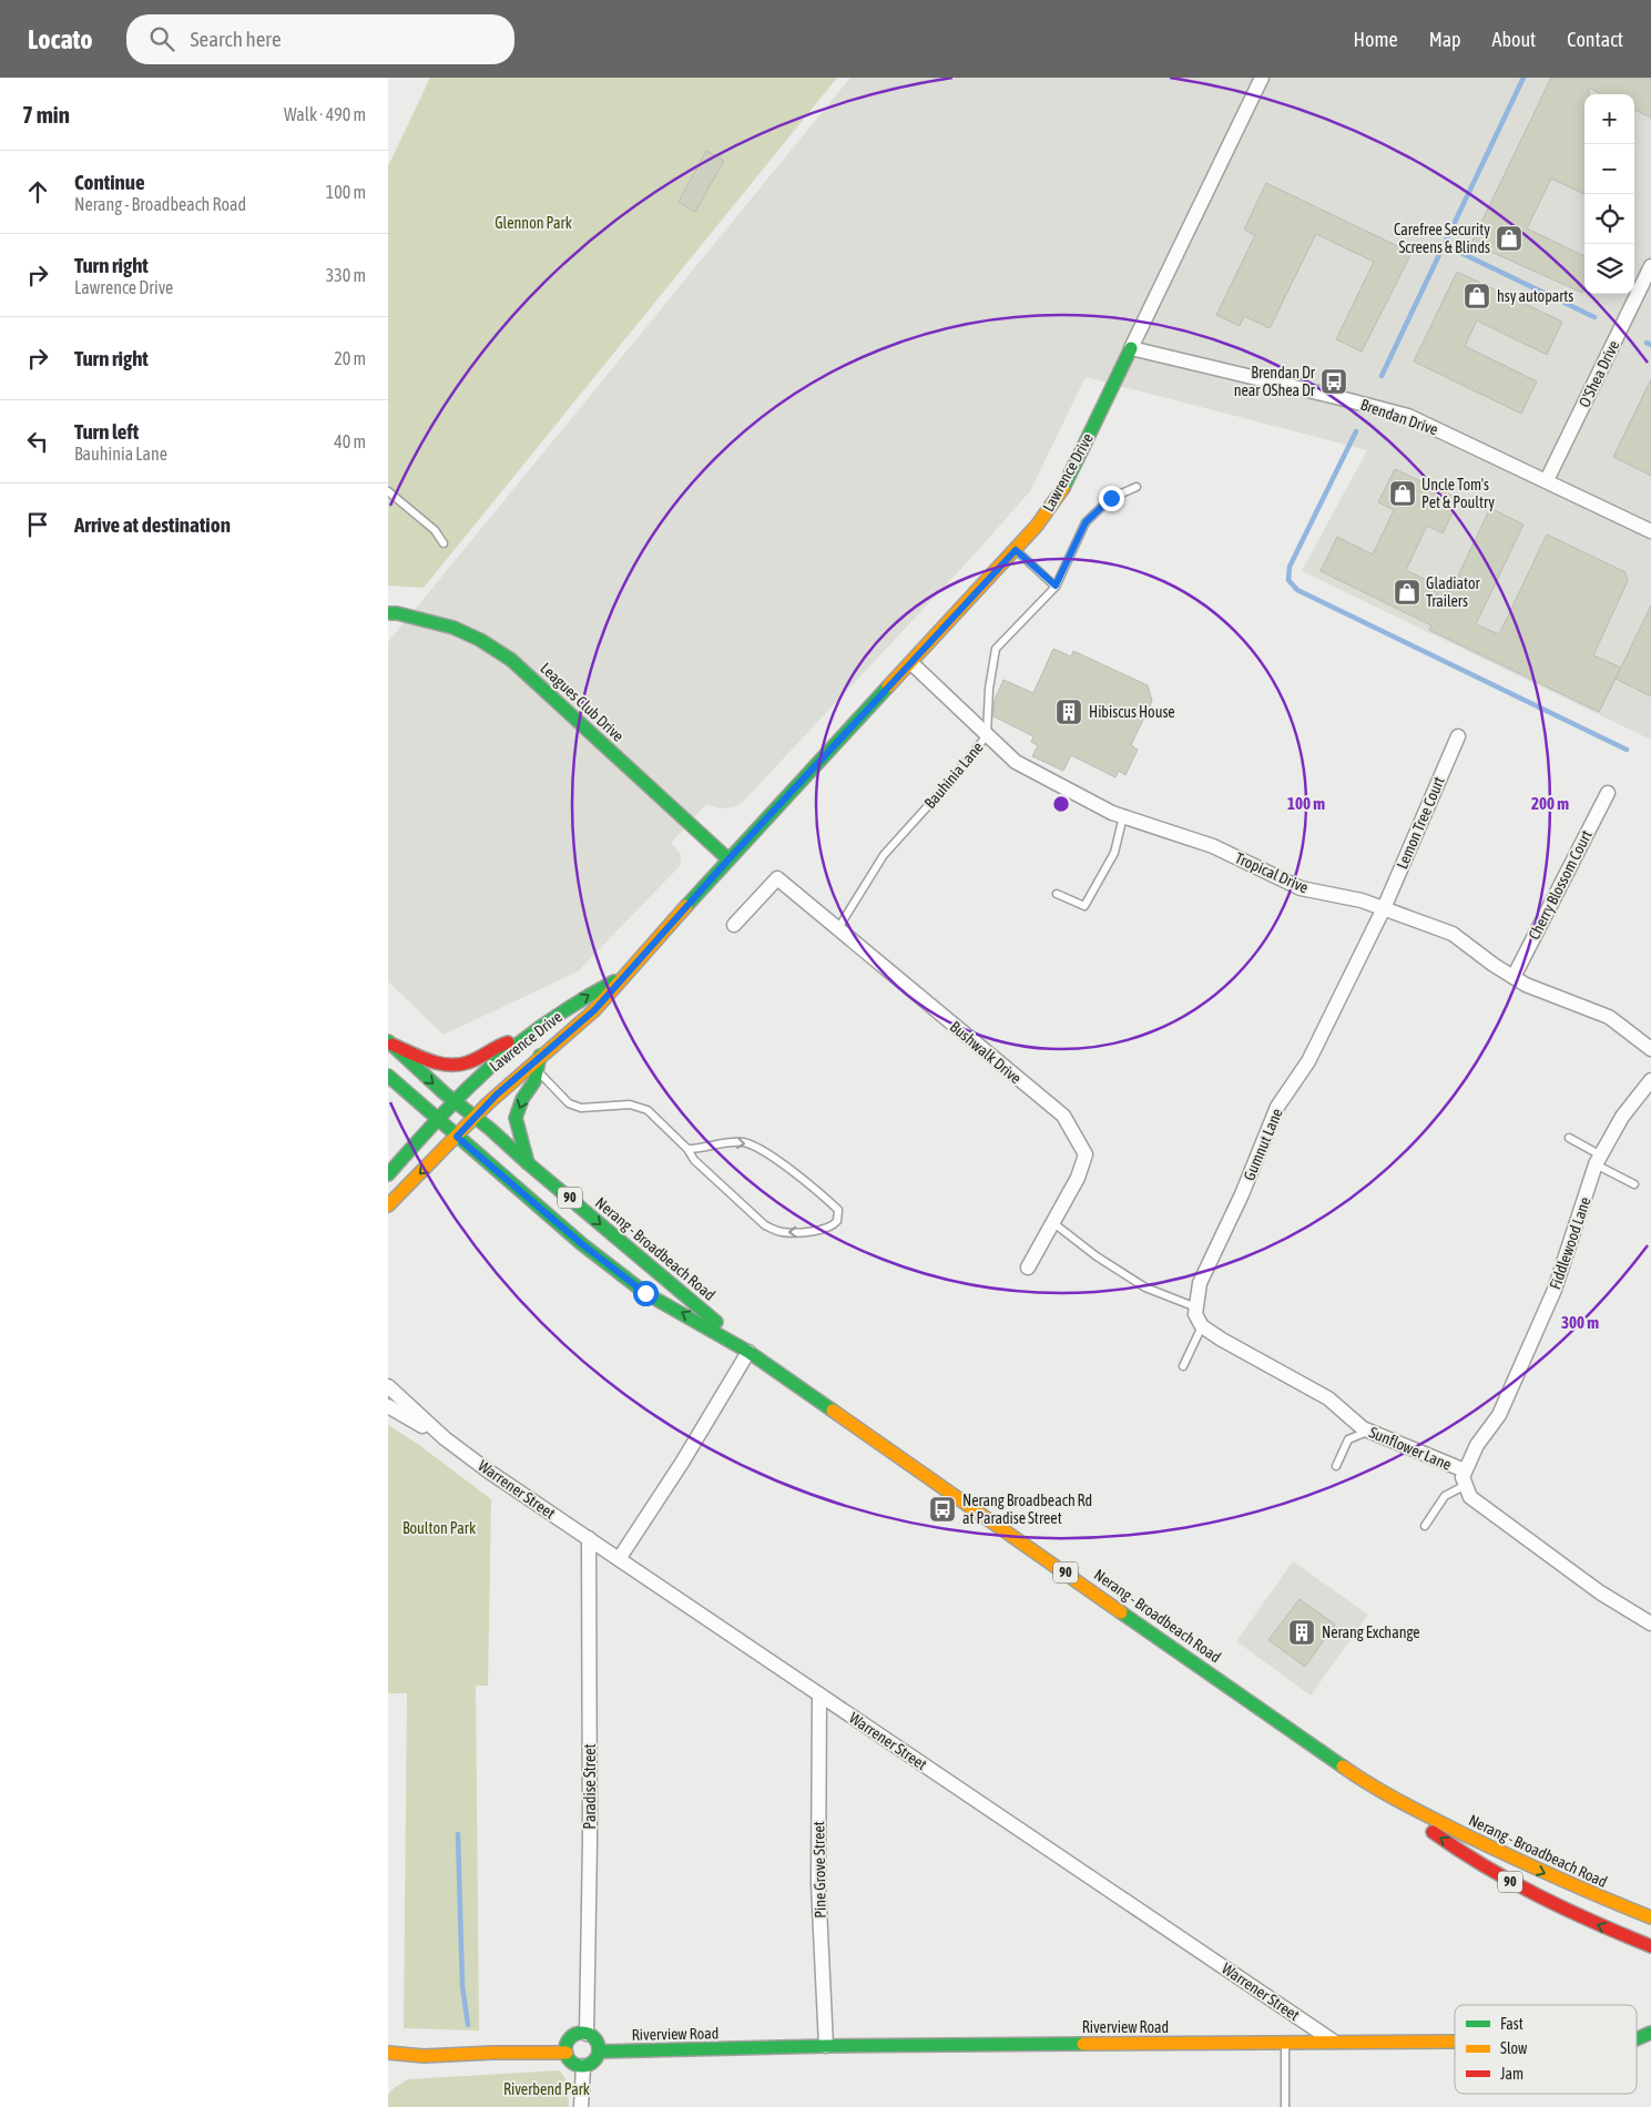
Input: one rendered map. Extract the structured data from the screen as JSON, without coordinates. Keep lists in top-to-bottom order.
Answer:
{
  "streets": {
    "street": [
      "O'Shea Drive",
      "Brendan Drive",
      "Lawrence Drive",
      "Leagues Club Drive",
      "Lemon Tree Court",
      "Tropical Drive",
      "Cherry Blossom Court",
      "Bushwalk Drive",
      "Gumnut Lane",
      "90",
      "Fiddlewood Lane",
      "Nerang - Broadbeach Road",
      "Sunflower Lane",
      "Warrener Street",
      "Paradise Street",
      "Pine Grove Street",
      "Riverview Road"
    ],
    "lane": ["Bauhinia Lane"]
  },
  "crossings": [
    ["O'Shea Drive", "Brendan Drive"],
    ["Brendan Drive", "Lawrence Drive"],
    ["Lawrence Drive", "Leagues Club Drive"],
    ["Lawrence Drive", "Tropical Drive"],
    ["Lawrence Drive", "Nerang - Broadbeach Road"],
    ["Bauhinia Lane", "Tropical Drive"],
    ["Bauhinia Lane", "Bushwalk Drive"],
    ["Lemon Tree Court", "Tropical Drive"],
    ["Lemon Tree Court", "Gumnut Lane"],
    ["Tropical Drive", "Cherry Blossom Court"],
    ["Tropical Drive", "Gumnut Lane"],
    ["Gumnut Lane", "Sunflower Lane"],
    ["Fiddlewood Lane", "Sunflower Lane"],
    ["Warrener Street", "Paradise Street"],
    ["Warrener Street", "Pine Grove Street"],
    ["Warrener Street", "Riverview Road"],
    ["Paradise Street", "Riverview Road"],
    ["Pine Grove Street", "Riverview Road"]
  ],
  "parks": ["Glennon Park", "Boulton Park", "Riverbend Park"],
  "places": {
    "shop": [
      "Carefree Security Screens & Blinds",
      "hsy autoparts",
      "Uncle Tom's Pet & Poultry",
      "Gladiator Trailers"
    ],
    "bus stop": ["Brendan Dr near OShea Dr", "Nerang Broadbeach Rd at Paradise Street"],
    "building": ["Hibiscus House", "Nerang Exchange"]
  },
  "legend": ["Fast", "Slow", "Jam"],
  "page": {
    "header": "Locato",
    "search": "Search here",
    "nav": [
      "Home",
      "Map",
      "About",
      "Contact"
    ],
    "heading": ["7 min", "Walk · 490 m"],
    "map_buttons": ["+", "−"],
    "list": [
      ["Continue", "Nerang - Broadbeach Road", "100 m"],
      ["Turn right", "Lawrence Drive", "330 m"],
      ["Turn right", "20 m"],
      ["Turn left", "Bauhinia Lane", "40 m"],
      "Arrive at destination"
    ]
  },
  "rings": ["100 m", "200 m", "300 m"]
}
